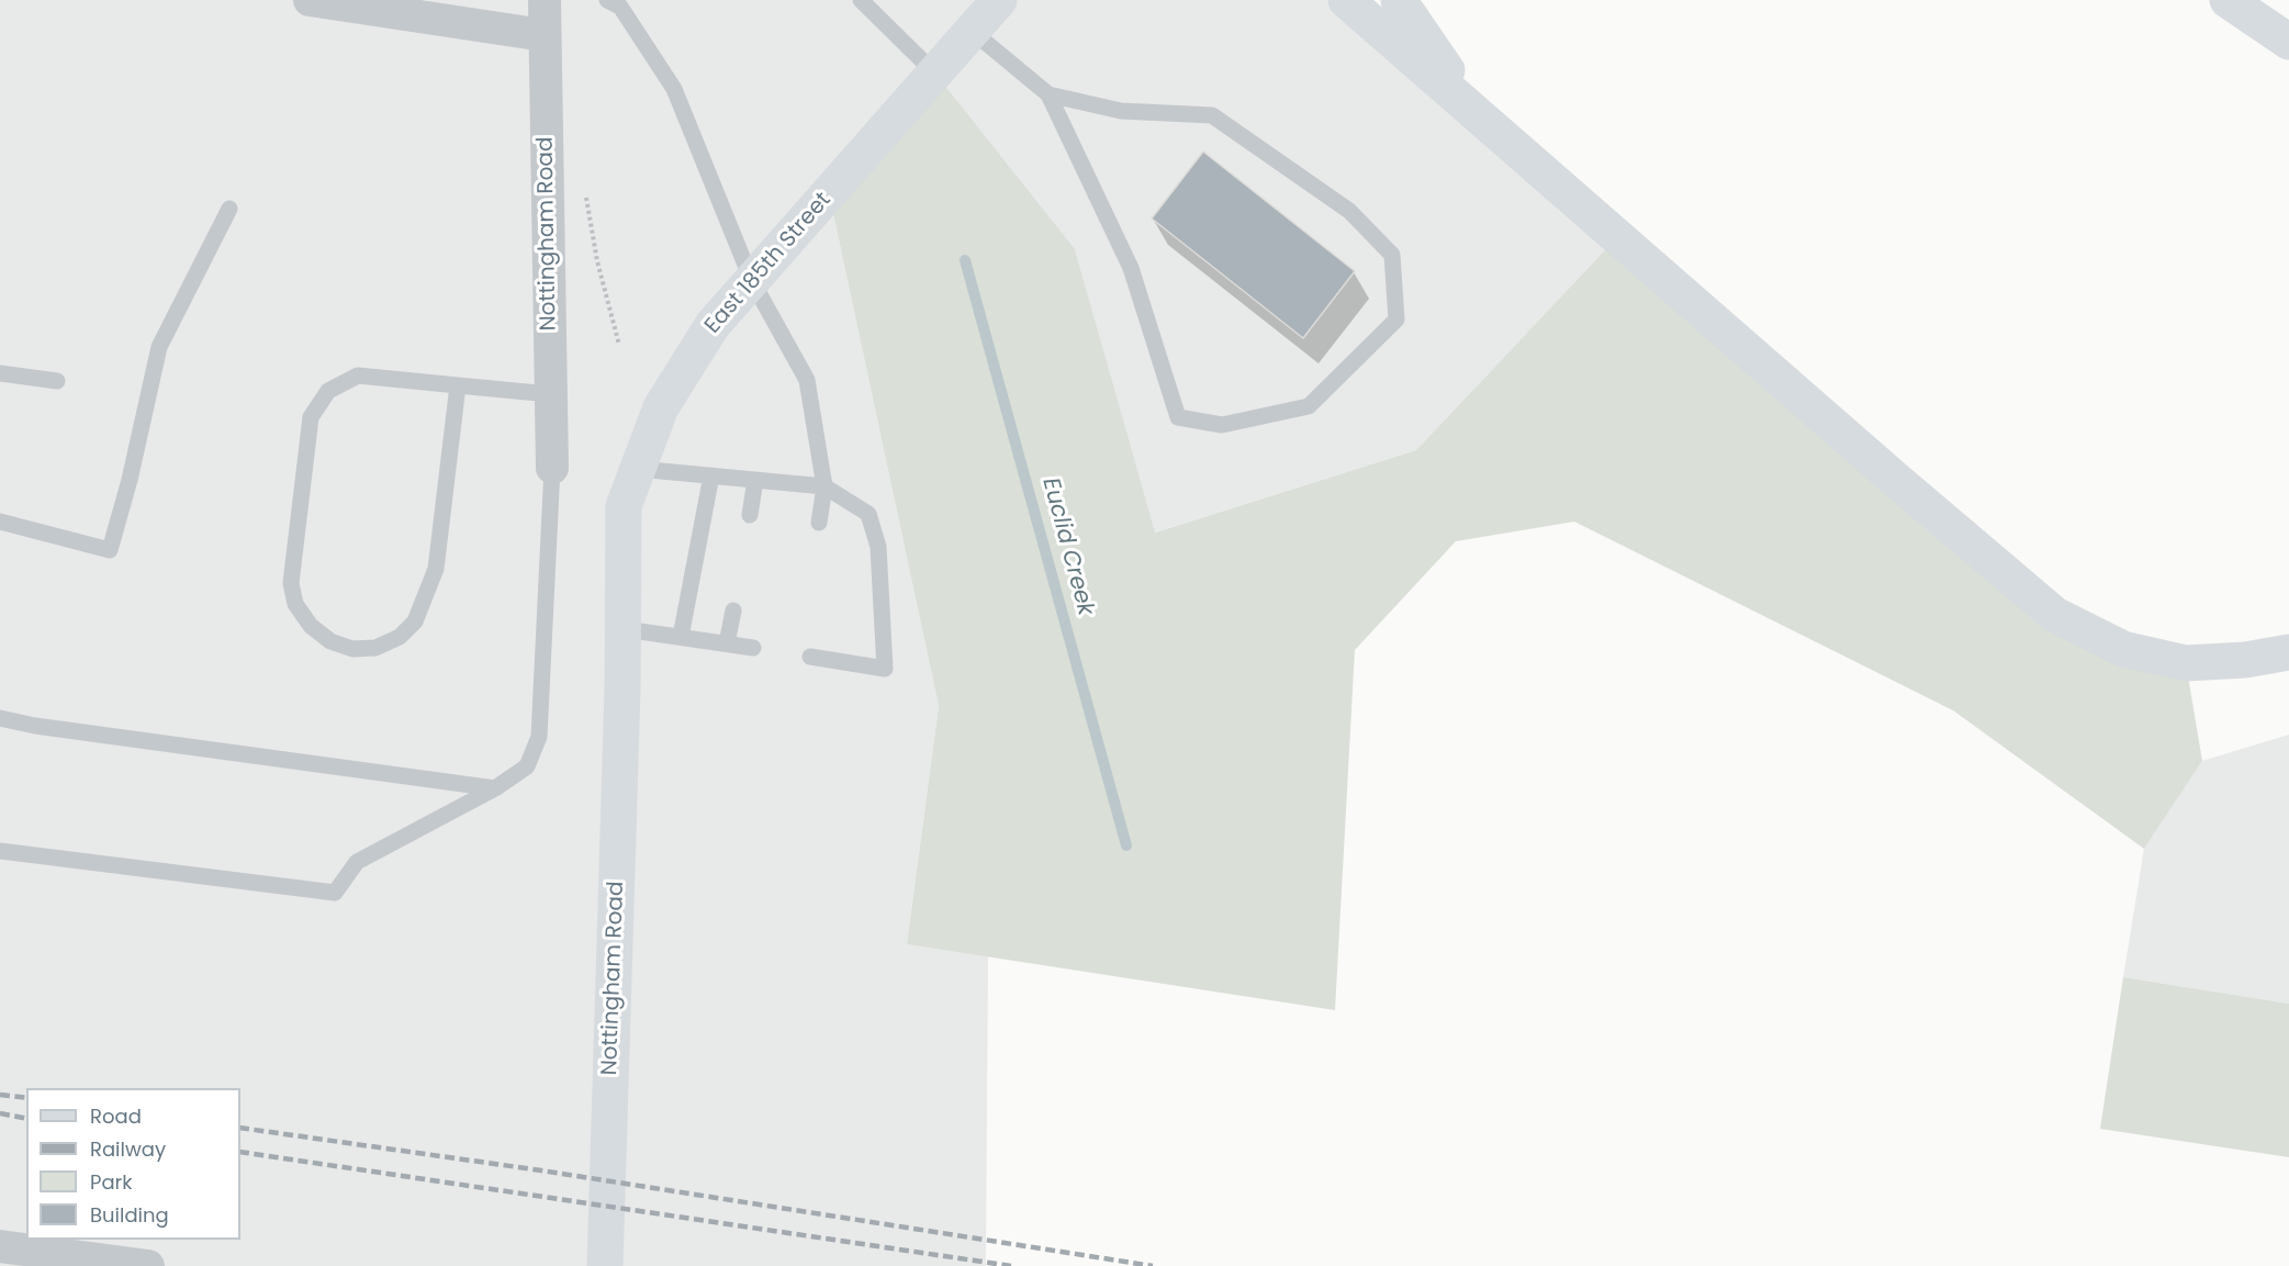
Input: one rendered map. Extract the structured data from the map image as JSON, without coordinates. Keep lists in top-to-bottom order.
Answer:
{
  "streets": {
    "main road": ["Nottingham Road", "East 185th Street"]
  },
  "crossings": [
    ["Nottingham Road", "East 185th Street"]
  ],
  "water": ["Euclid Creek"],
  "legend": [
    "Road",
    "Railway",
    "Park",
    "Building"
  ]
}
